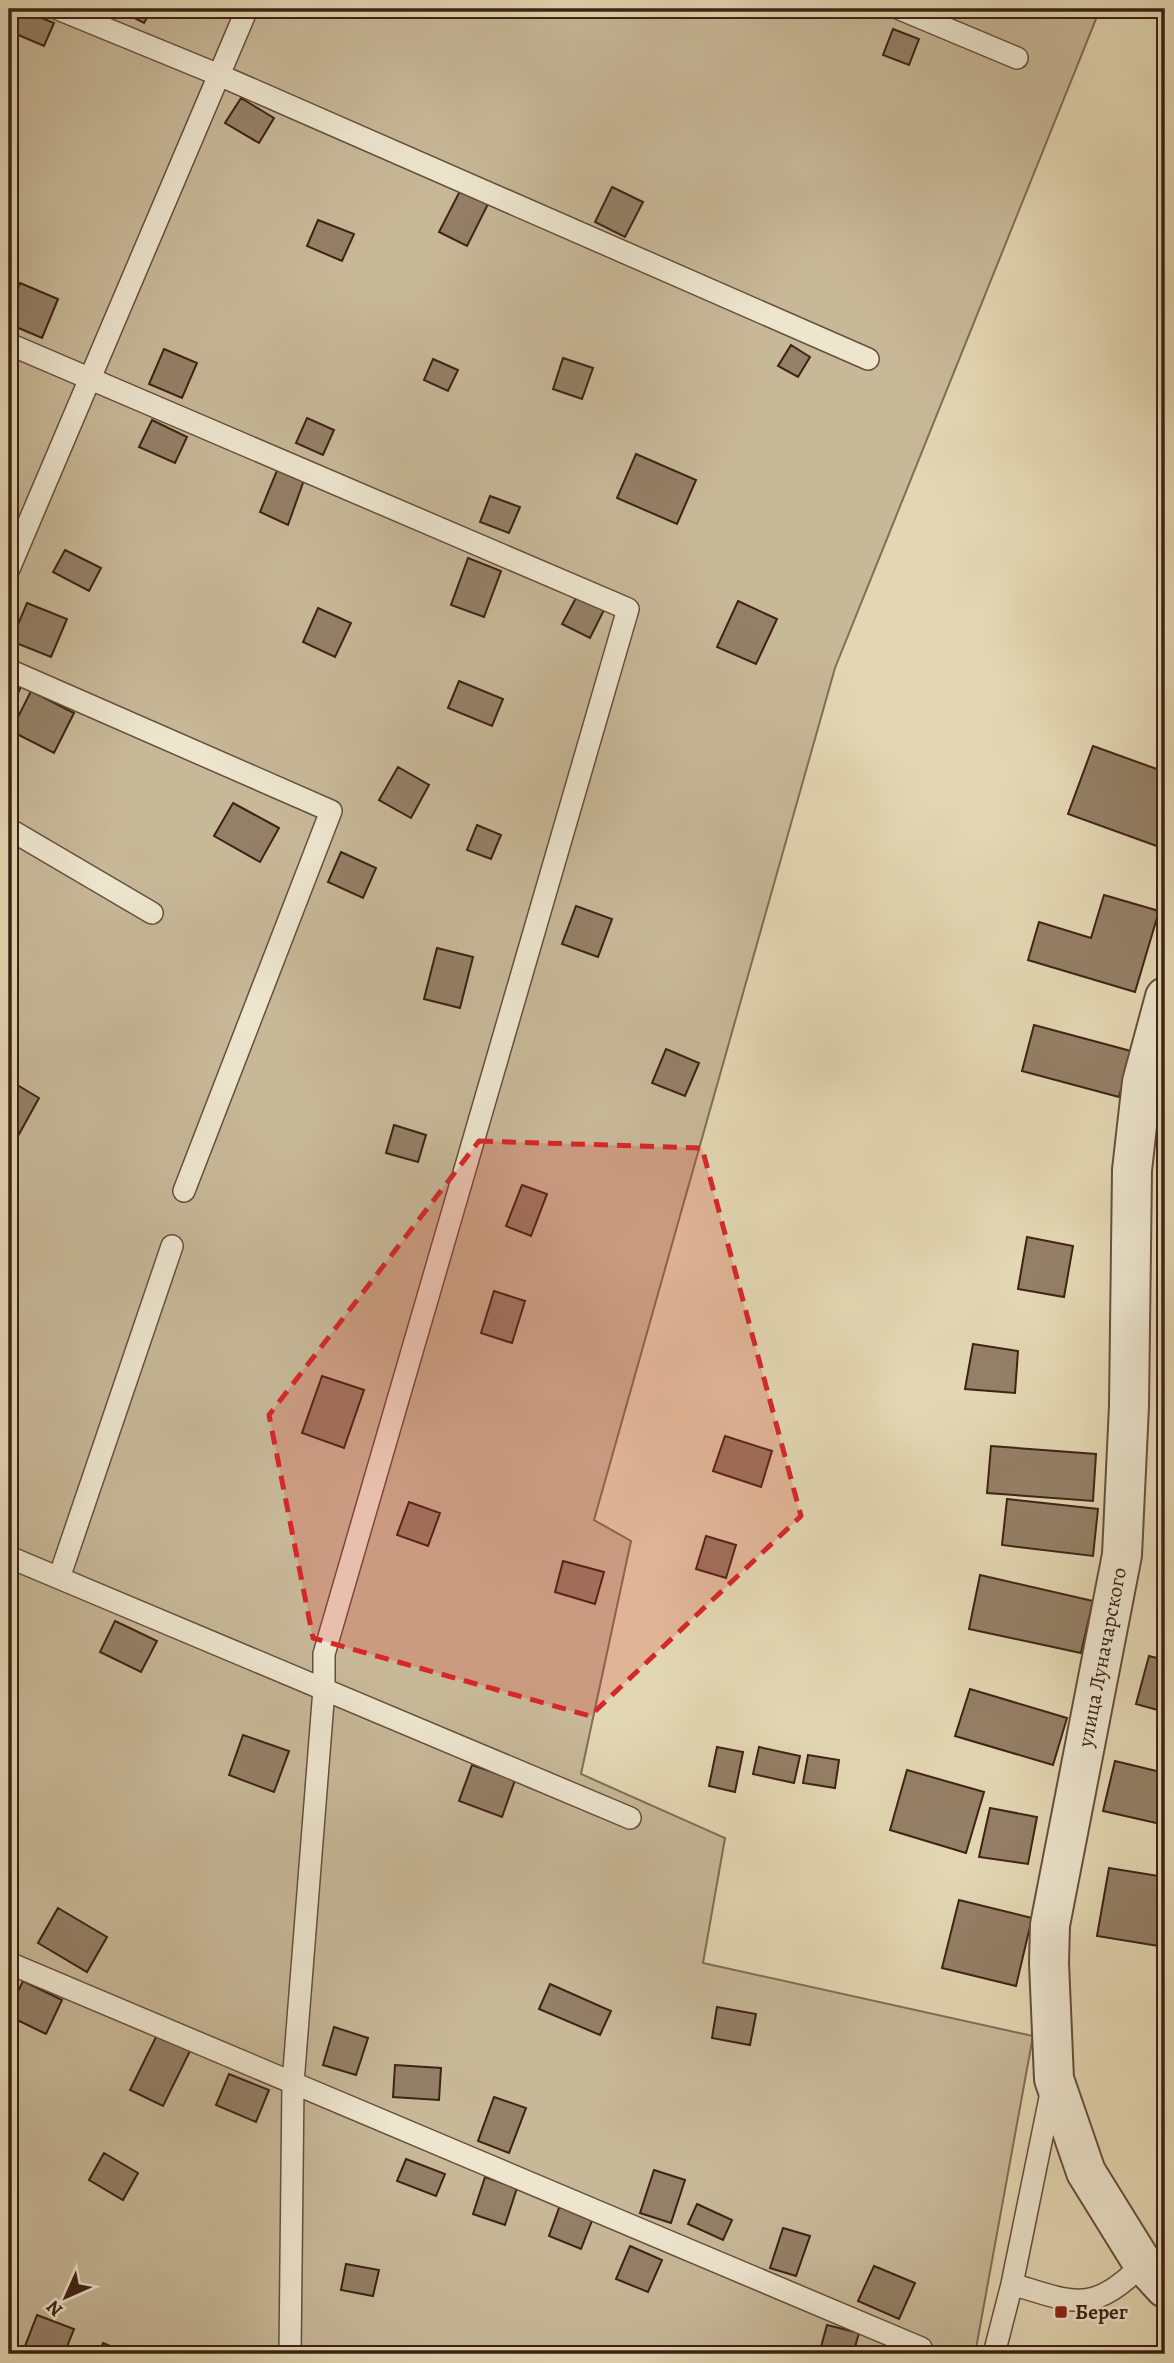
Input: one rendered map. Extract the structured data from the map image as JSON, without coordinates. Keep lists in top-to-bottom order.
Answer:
{
  "streets": {
    "street": ["улица Луначарского"]
  },
  "places": {
    "transit": ["Берег"]
  },
  "north": "bottom left"
}
